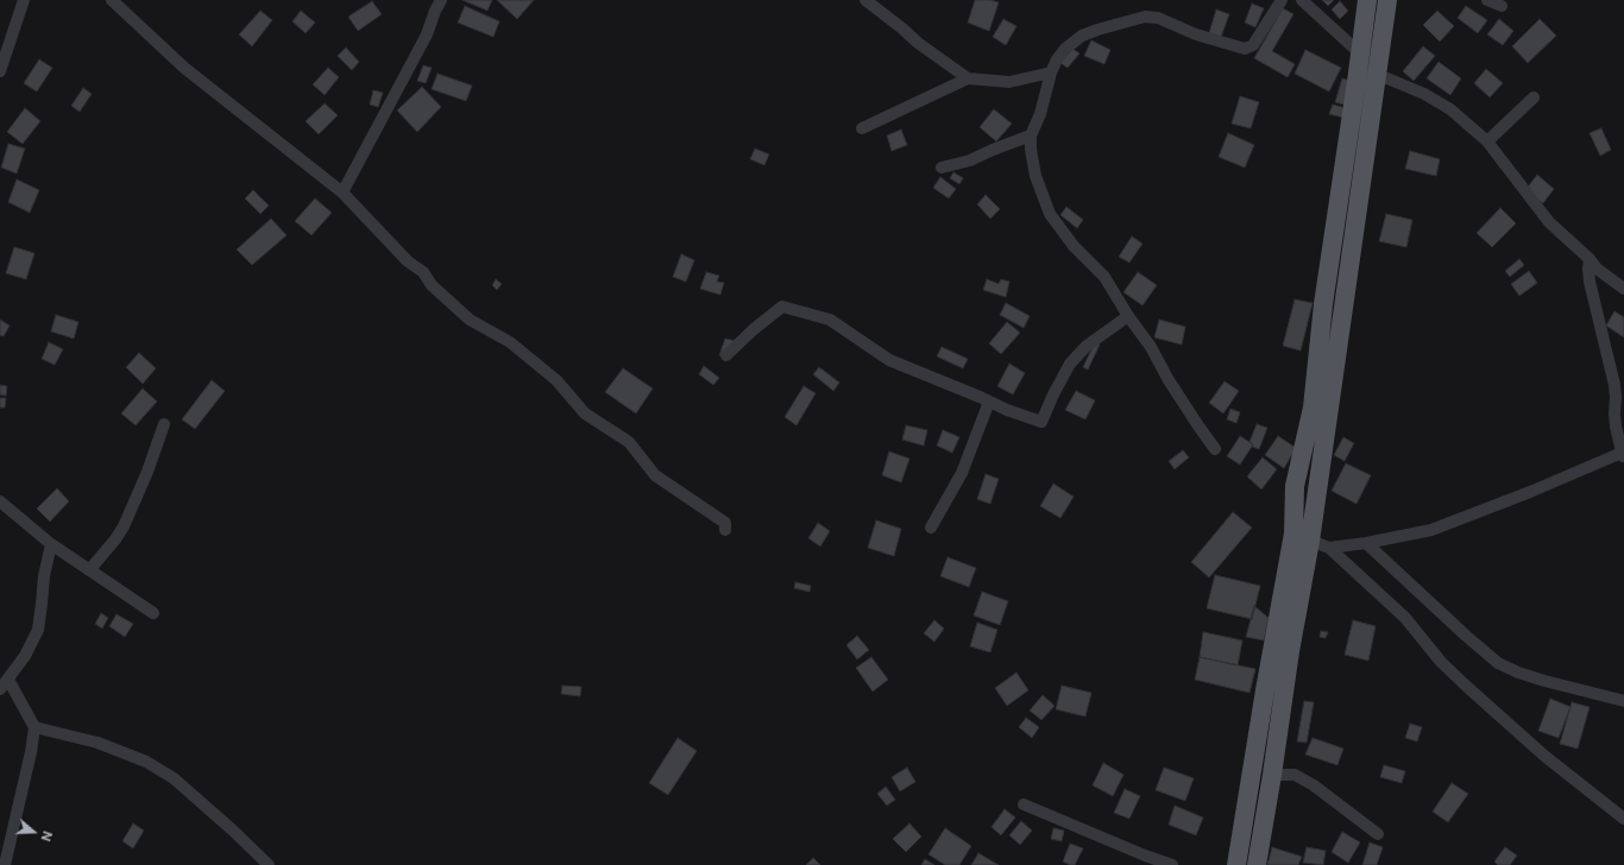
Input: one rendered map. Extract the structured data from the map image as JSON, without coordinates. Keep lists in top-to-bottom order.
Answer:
{
  "north": "right"
}
